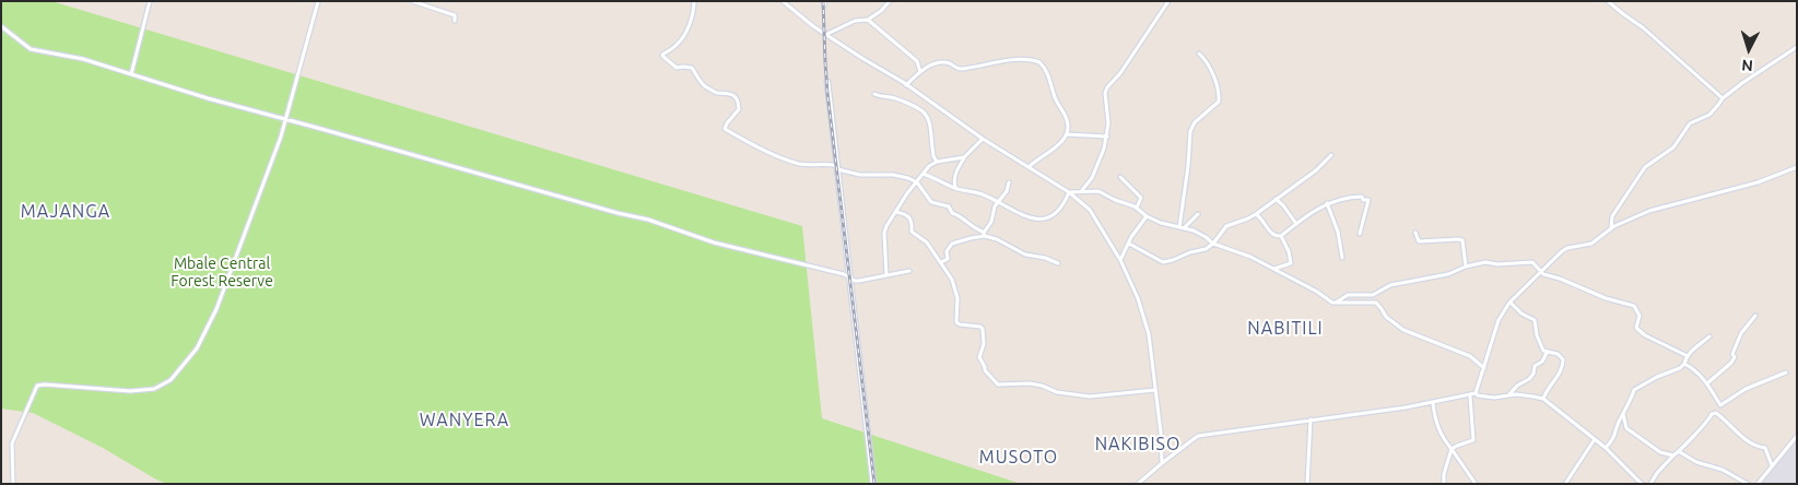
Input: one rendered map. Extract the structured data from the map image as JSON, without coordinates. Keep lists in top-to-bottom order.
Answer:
{
  "districts": [
    "MAJANGA",
    "NABITILI",
    "WANYERA",
    "NAKIBISO",
    "MUSOTO"
  ],
  "parks": ["Mbale Central Forest Reserve"],
  "north": "bottom"
}
